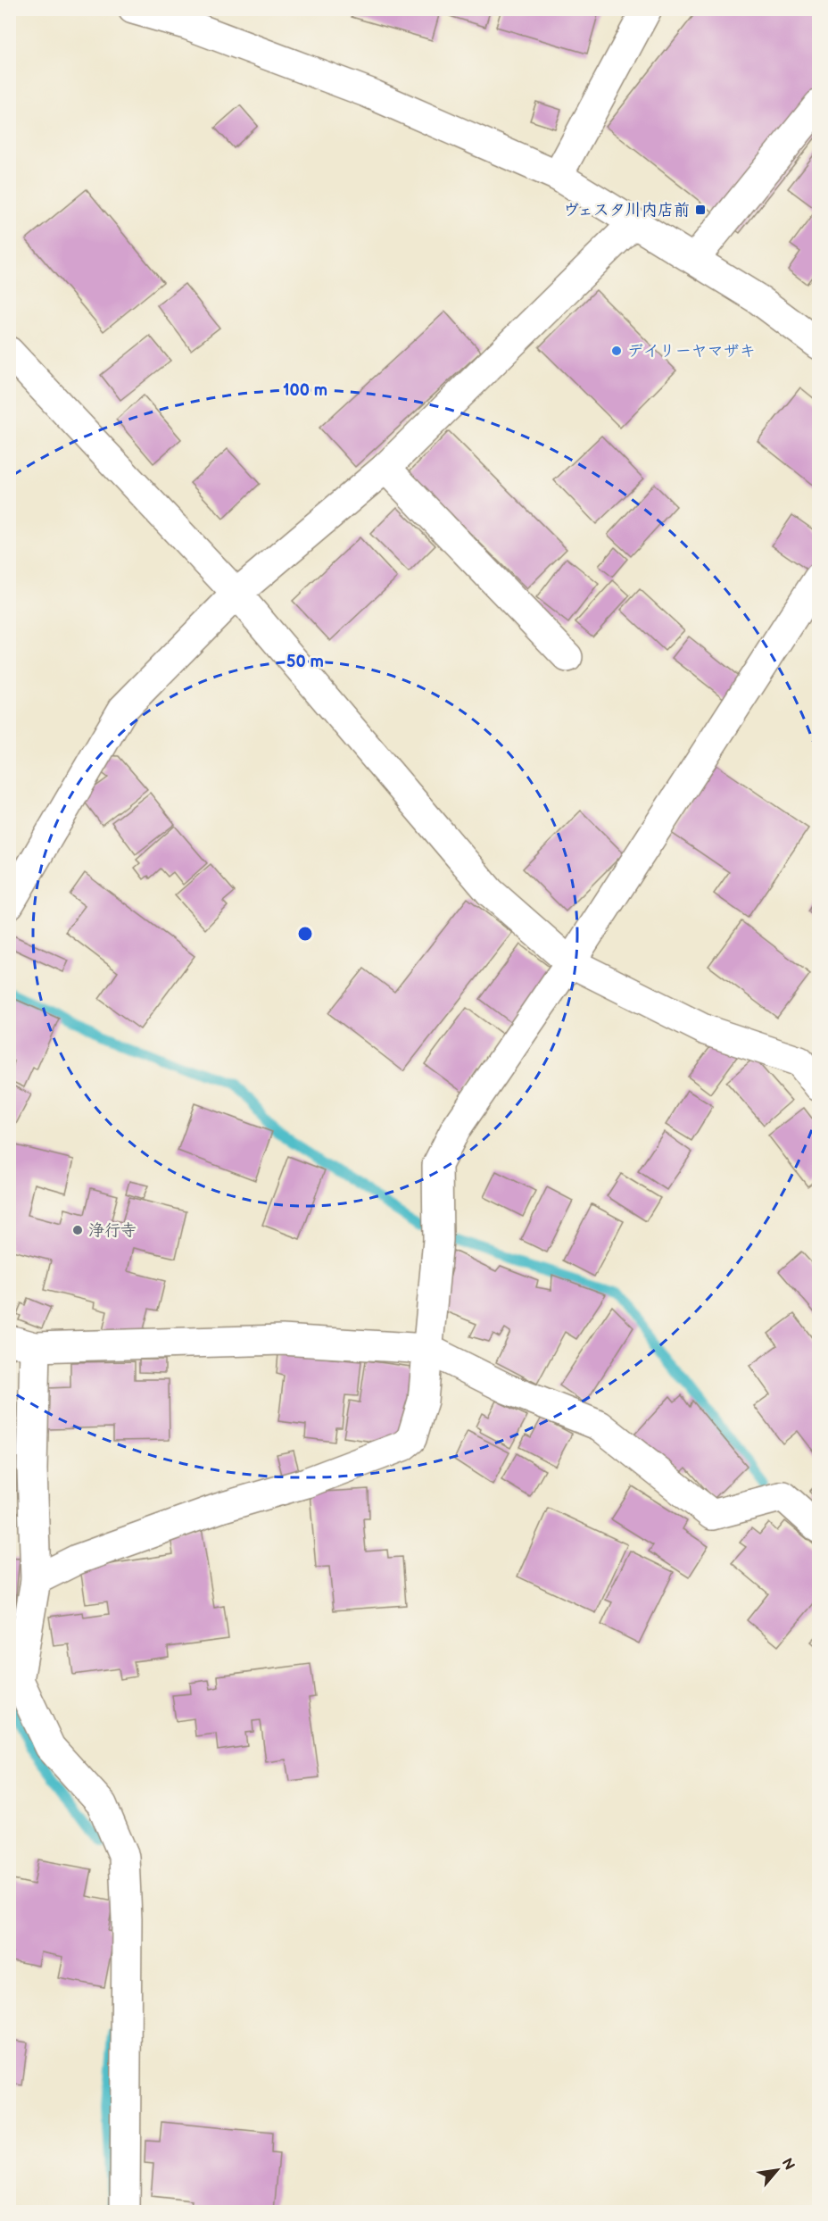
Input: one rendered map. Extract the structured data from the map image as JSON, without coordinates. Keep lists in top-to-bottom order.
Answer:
{
  "places": {
    "transit": ["ヴェスタ川内店前"],
    "other": ["デイリーヤマザキ", "浄行寺"]
  },
  "north": "top right",
  "rings": ["100 m", "50 m"]
}
